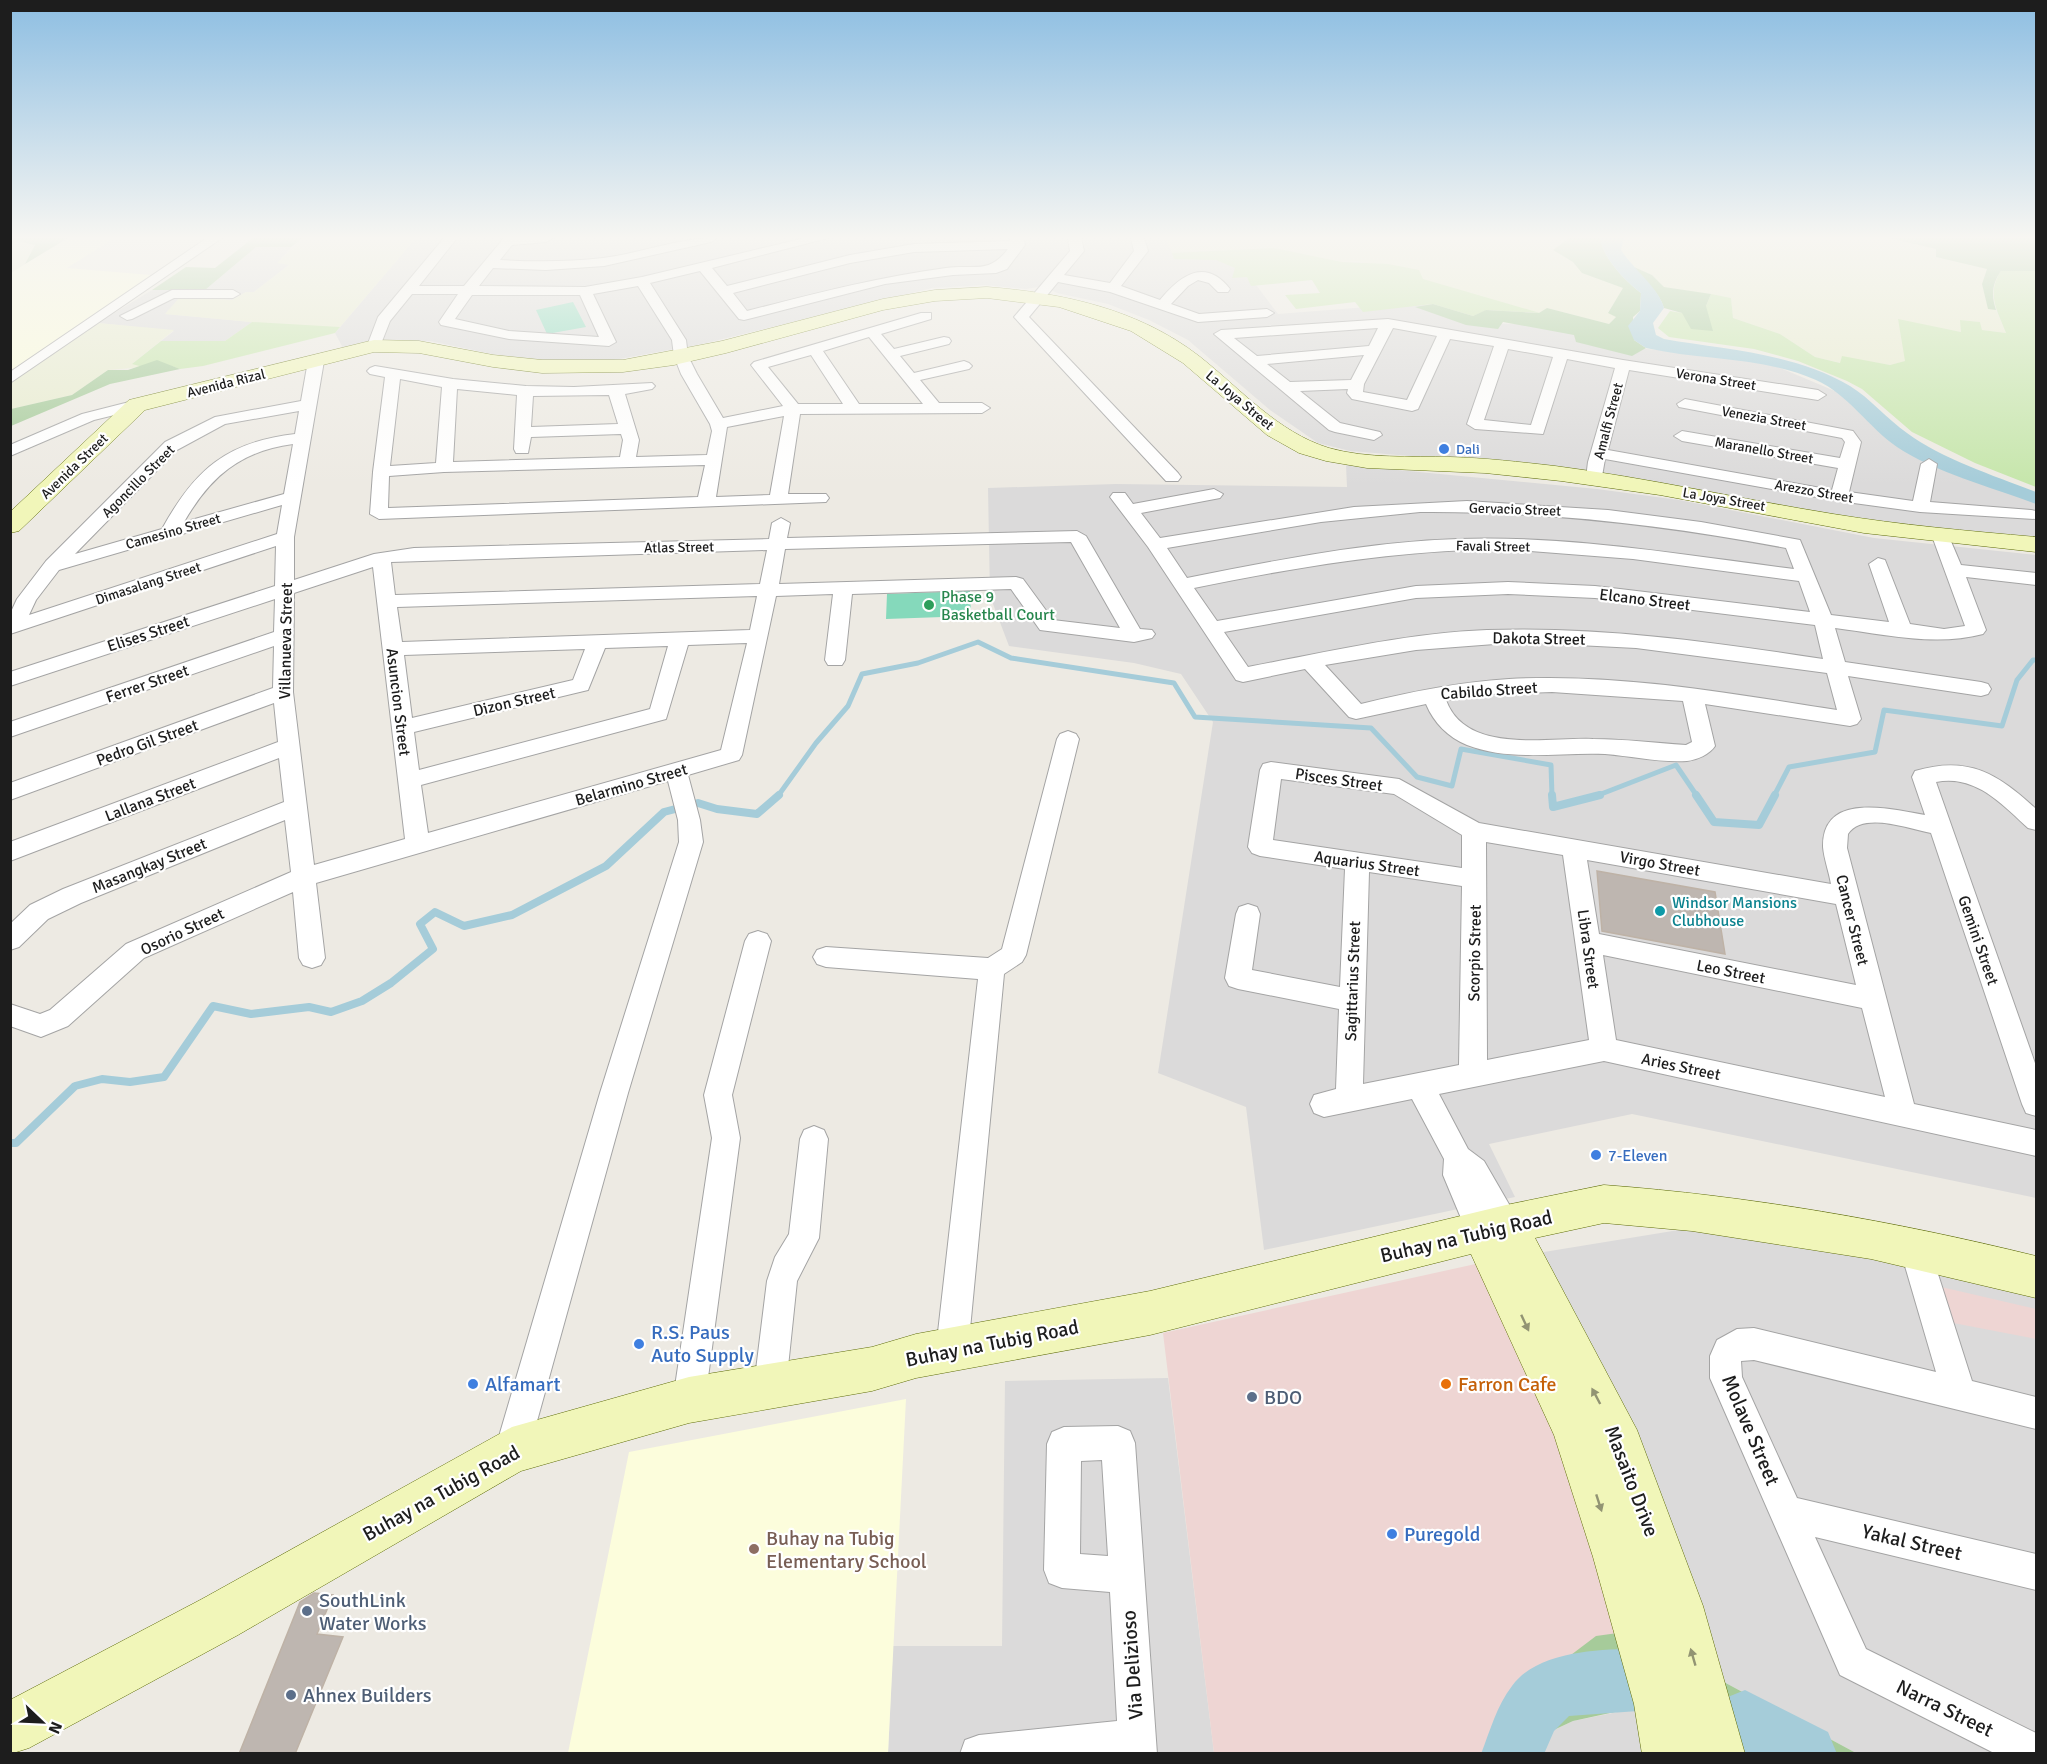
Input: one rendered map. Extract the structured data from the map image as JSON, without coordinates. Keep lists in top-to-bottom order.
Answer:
{
  "streets": {
    "street": [
      "Verona Street",
      "Avenida Rizal",
      "La Joya Street",
      "Venezia Street",
      "Amalfi Street",
      "Maranello Street",
      "Avenida Street",
      "Agoncillo Street",
      "Arezzo Street",
      "Gervacio Street",
      "Camesino Street",
      "Favali Street",
      "Atlas Street",
      "Dimasalang Street",
      "Elcano Street",
      "Elises Street",
      "Dakota Street",
      "Villanueva Street",
      "Ferrer Street",
      "Cabildo Street",
      "Dizon Street",
      "Asuncion Street",
      "Pedro Gil Street",
      "Pisces Street",
      "Belarmino Street",
      "Lallana Street",
      "Aquarius Street",
      "Virgo Street",
      "Masangkay Street",
      "Cancer Street",
      "Osorio Street",
      "Gemini Street",
      "Libra Street",
      "Scorpio Street",
      "Leo Street",
      "Sagittarius Street",
      "Aries Street",
      "Buhay na Tubig Road",
      "Molave Street",
      "Masaito Drive",
      "Yakal Street",
      "Via Delizioso",
      "Narra Street"
    ]
  },
  "crossings": [
    ["Verona Street", "Amalfi Street"],
    ["Avenida Rizal", "La Joya Street"],
    ["Avenida Rizal", "Avenida Street"],
    ["Avenida Rizal", "Villanueva Street"],
    ["La Joya Street", "Amalfi Street"],
    ["La Joya Street", "Elcano Street"],
    ["La Joya Street", "Villanueva Street"],
    ["Venezia Street", "Maranello Street"],
    ["Amalfi Street", "Arezzo Street"],
    ["Agoncillo Street", "Camesino Street"],
    ["Agoncillo Street", "Dimasalang Street"],
    ["Agoncillo Street", "Villanueva Street"],
    ["Gervacio Street", "Favali Street"],
    ["Gervacio Street", "Elcano Street"],
    ["Gervacio Street", "Dakota Street"],
    ["Gervacio Street", "Cabildo Street"],
    ["Camesino Street", "Villanueva Street"],
    ["Atlas Street", "Elises Street"],
    ["Atlas Street", "Villanueva Street"],
    ["Atlas Street", "Asuncion Street"],
    ["Atlas Street", "Belarmino Street"],
    ["Dimasalang Street", "Villanueva Street"],
    ["Elcano Street", "Dakota Street"],
    ["Elises Street", "Villanueva Street"],
    ["Dakota Street", "Cabildo Street"],
    ["Villanueva Street", "Ferrer Street"],
    ["Villanueva Street", "Pedro Gil Street"],
    ["Villanueva Street", "Belarmino Street"],
    ["Villanueva Street", "Lallana Street"],
    ["Villanueva Street", "Masangkay Street"],
    ["Villanueva Street", "Osorio Street"],
    ["Dizon Street", "Asuncion Street"],
    ["Asuncion Street", "Belarmino Street"],
    ["Pisces Street", "Aquarius Street"],
    ["Pisces Street", "Virgo Street"],
    ["Pisces Street", "Scorpio Street"],
    ["Belarmino Street", "Osorio Street"],
    ["Aquarius Street", "Scorpio Street"],
    ["Aquarius Street", "Sagittarius Street"],
    ["Virgo Street", "Cancer Street"],
    ["Virgo Street", "Libra Street"],
    ["Virgo Street", "Scorpio Street"],
    ["Cancer Street", "Gemini Street"],
    ["Cancer Street", "Leo Street"],
    ["Cancer Street", "Aries Street"],
    ["Libra Street", "Leo Street"],
    ["Libra Street", "Aries Street"],
    ["Scorpio Street", "Aries Street"],
    ["Sagittarius Street", "Aries Street"],
    ["Buhay na Tubig Road", "Masaito Drive"],
    ["Molave Street", "Yakal Street"],
    ["Molave Street", "Narra Street"]
  ],
  "places": [
    "Dali",
    "Phase 9 Basketball Court",
    "Windsor Mansions Clubhouse",
    "7-Eleven",
    "R.S. Paus Auto Supply",
    "Alfamart",
    "Farron Cafe",
    "BDO",
    "Puregold",
    "Buhay na Tubig Elementary School",
    "SouthLink Water Works",
    "Ahnex Builders"
  ],
  "north": "bottom right"
}
